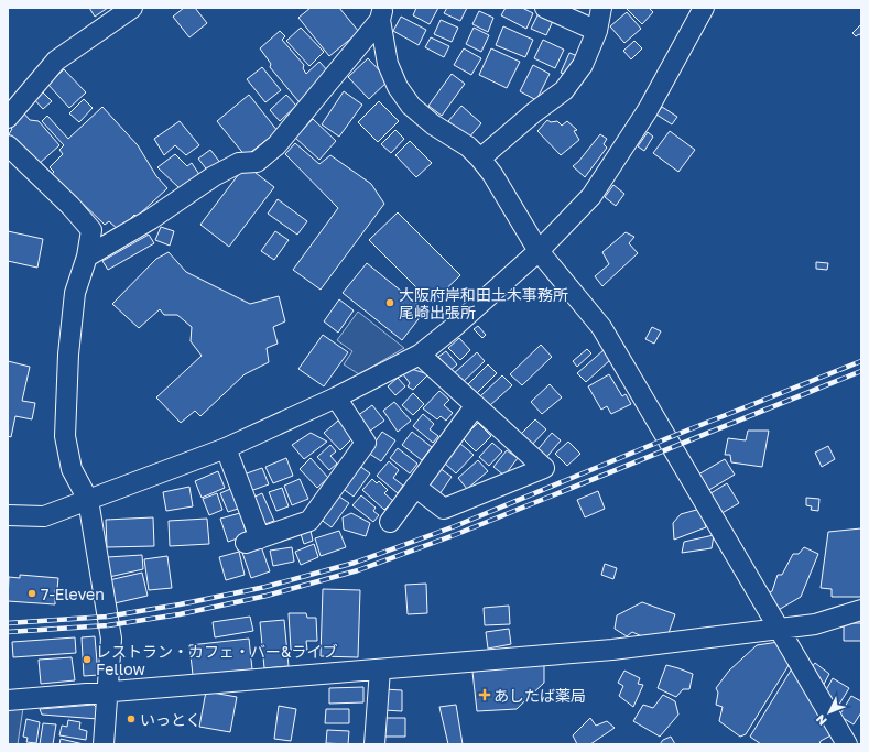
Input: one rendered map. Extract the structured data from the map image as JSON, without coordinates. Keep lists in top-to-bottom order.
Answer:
{
  "places": {
    "other": [
      "大阪府岸和田土木事務所 尾崎出張所",
      "7-Eleven",
      "レストラン・カフェ・バー&ライブ Fellow",
      "いっとく"
    ],
    "health": ["あしたば薬局"]
  },
  "north": "bottom left"
}
